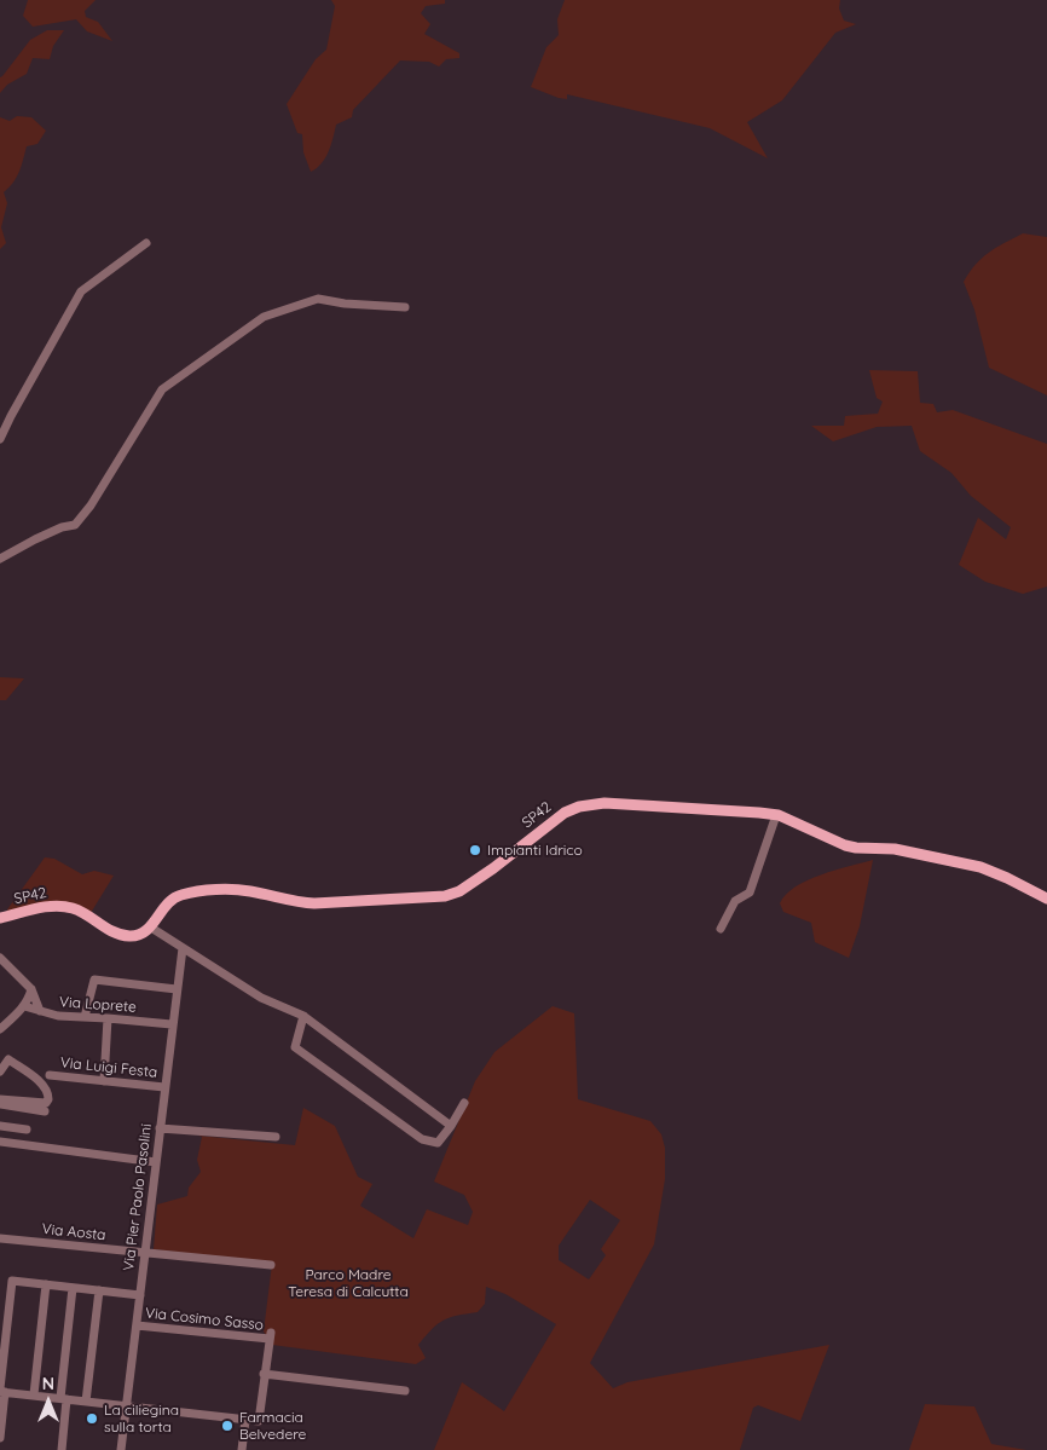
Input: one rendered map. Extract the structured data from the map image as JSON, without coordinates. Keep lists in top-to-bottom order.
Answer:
{
  "streets": {
    "main road": ["SP42"],
    "street": [
      "Via Loprete",
      "Via Luigi Festa",
      "Via Pier Paolo Pasolini",
      "Via Aosta",
      "Via Cosimo Sasso"
    ]
  },
  "crossings": [
    ["Via Loprete", "Via Pier Paolo Pasolini"],
    ["Via Luigi Festa", "Via Pier Paolo Pasolini"],
    ["Via Pier Paolo Pasolini", "Via Aosta"],
    ["Via Pier Paolo Pasolini", "Via Cosimo Sasso"]
  ],
  "parks": ["Parco Madre Teresa di Calcutta"],
  "places": ["Impianti Idrico", "La ciliegina sulla torta", "Farmacia Belvedere"],
  "north": "top"
}
